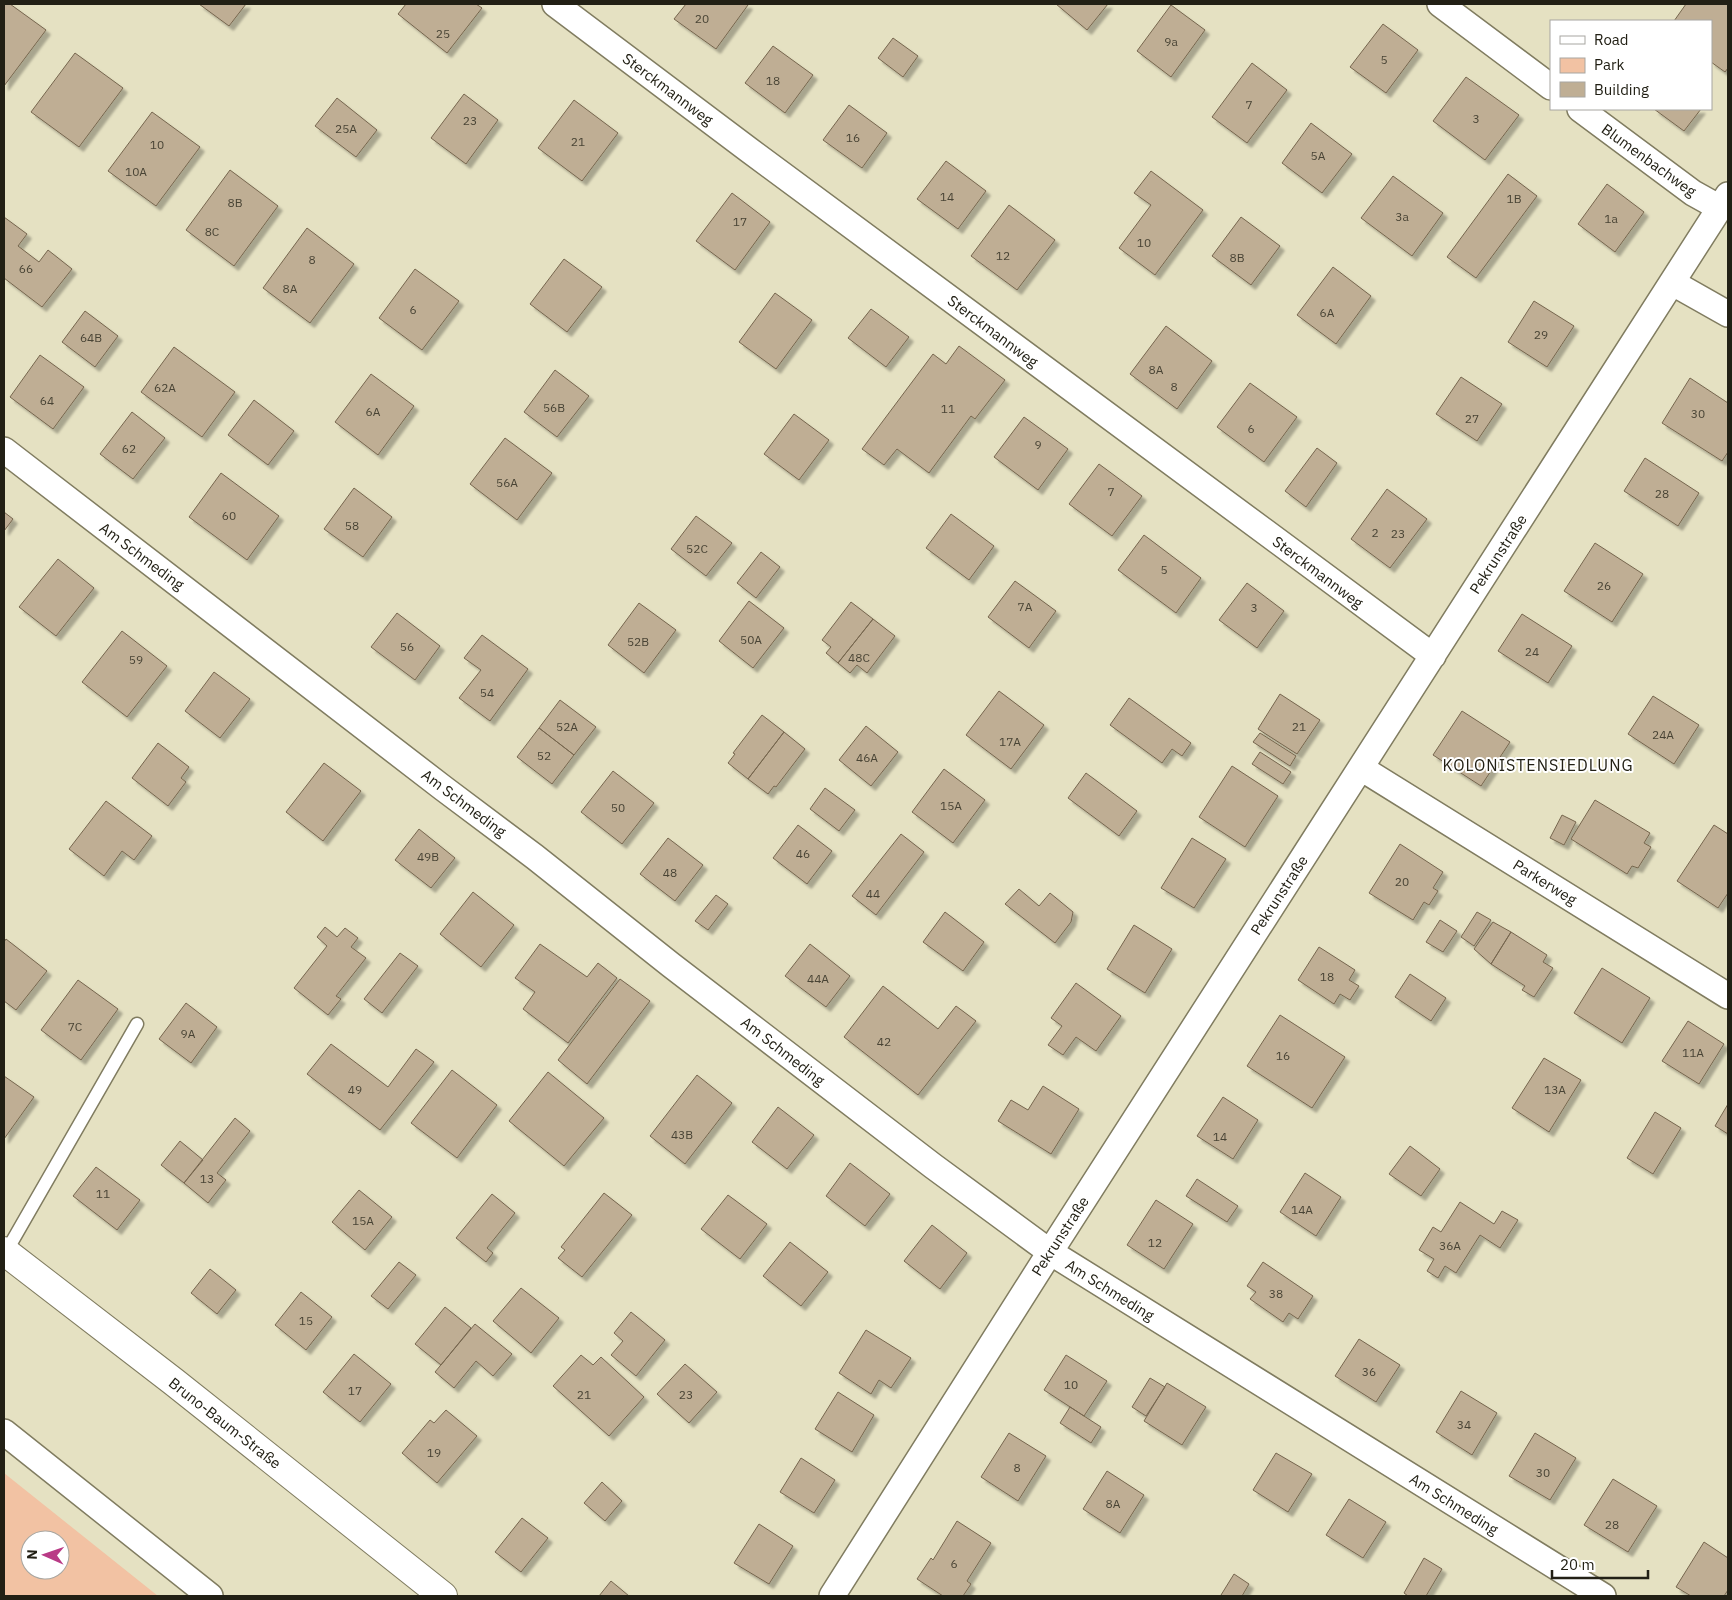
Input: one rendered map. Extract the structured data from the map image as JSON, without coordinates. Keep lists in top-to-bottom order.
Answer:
{
  "streets": {
    "street": [
      "Sterckmannweg",
      "Blumenbachweg",
      "Pekrunstraße",
      "Am Schmeding",
      "Parkerweg",
      "Bruno-Baum-Straße"
    ]
  },
  "crossings": [
    ["Sterckmannweg", "Pekrunstraße"],
    ["Blumenbachweg", "Pekrunstraße"],
    ["Pekrunstraße", "Am Schmeding"],
    ["Pekrunstraße", "Parkerweg"]
  ],
  "districts": ["KOLONISTENSIEDLUNG"],
  "house_numbers": [
    "20",
    "25",
    "9a",
    "5",
    "18",
    "7",
    "3",
    "23",
    "25A",
    "16",
    "21",
    "10",
    "5A",
    "10A",
    "14",
    "1B",
    "8B",
    "3a",
    "1a",
    "17",
    "8C",
    "10",
    "12",
    "8B",
    "8",
    "66",
    "8A",
    "6",
    "6A",
    "29",
    "64B",
    "8A",
    "8",
    "62A",
    "64",
    "56B",
    "11",
    "6A",
    "30",
    "27",
    "6",
    "9",
    "62",
    "56A",
    "7",
    "28",
    "60",
    "58",
    "2",
    "23",
    "52C",
    "5",
    "26",
    "7A",
    "3",
    "50A",
    "52B",
    "56",
    "24",
    "48C",
    "59",
    "54",
    "52A",
    "21",
    "24A",
    "17A",
    "52",
    "46A",
    "15A",
    "50",
    "46",
    "49B",
    "48",
    "20",
    "44",
    "18",
    "44A",
    "7C",
    "9A",
    "42",
    "11A",
    "16",
    "49",
    "13A",
    "43B",
    "14",
    "13",
    "11",
    "14A",
    "15A",
    "12",
    "36A",
    "38",
    "15",
    "36",
    "10",
    "17",
    "21",
    "23",
    "34",
    "19",
    "8",
    "30",
    "8A",
    "28",
    "6"
  ],
  "legend": ["Road", "Park", "Building"],
  "scale_bar": "20 m",
  "north": "left"
}
